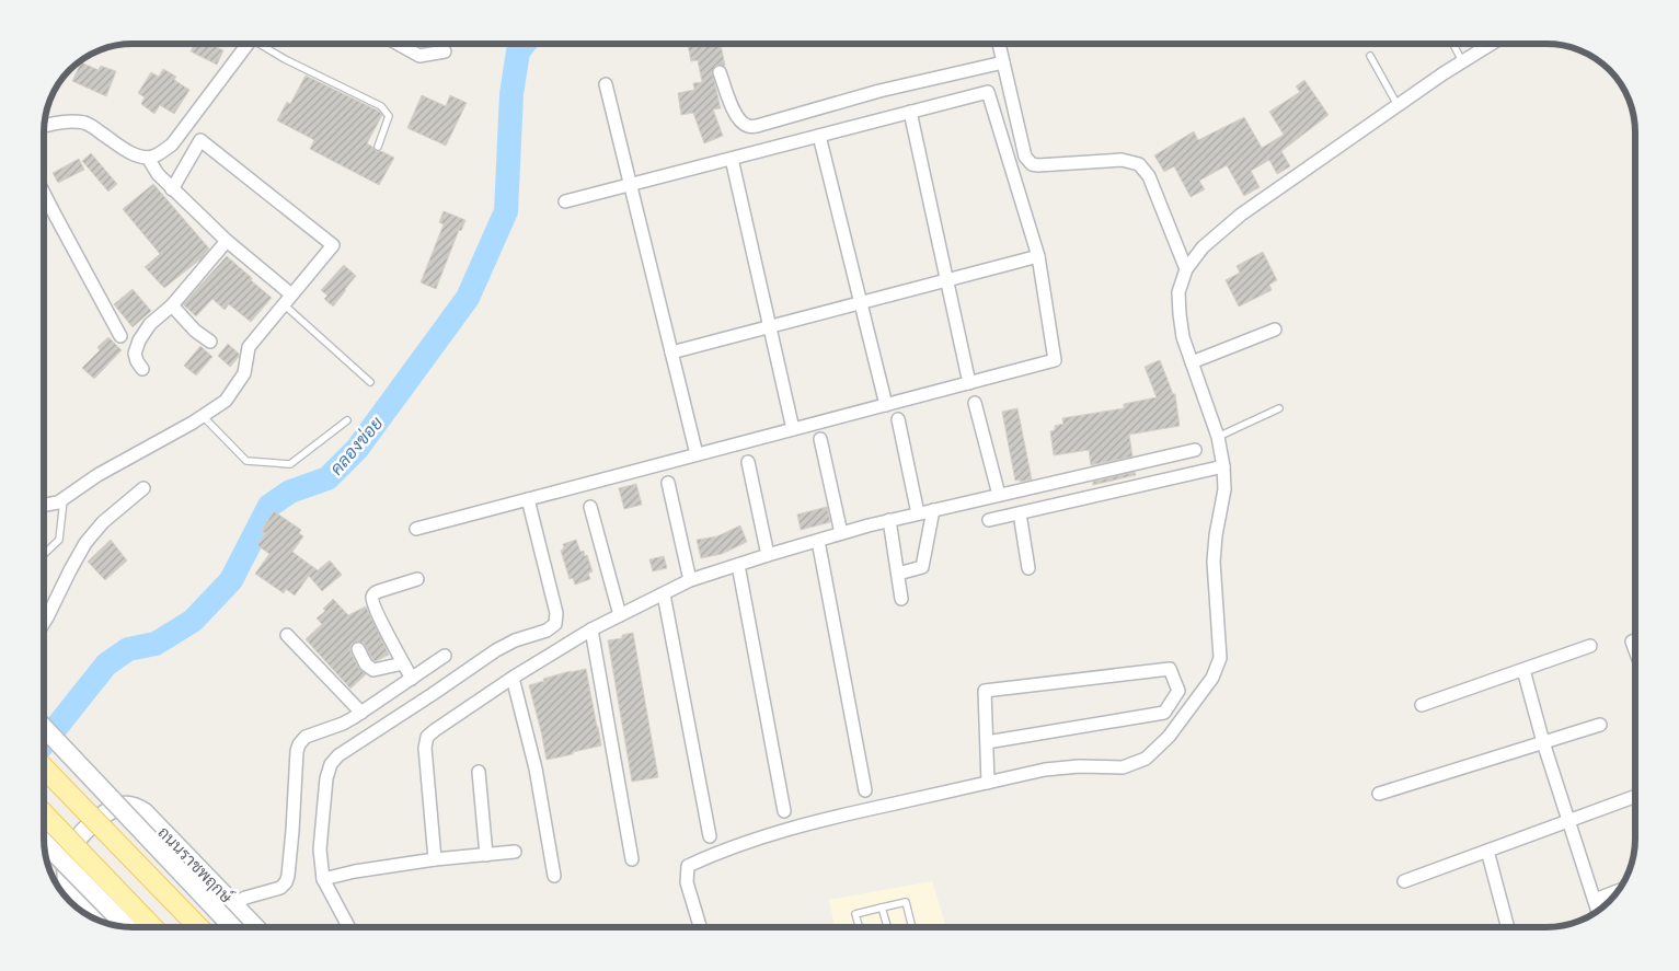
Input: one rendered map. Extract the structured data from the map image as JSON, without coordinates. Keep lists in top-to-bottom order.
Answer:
{
  "streets": {
    "main road": ["ถนนราชพฤกษ์"]
  },
  "water": ["คลองข่อย"]
}
